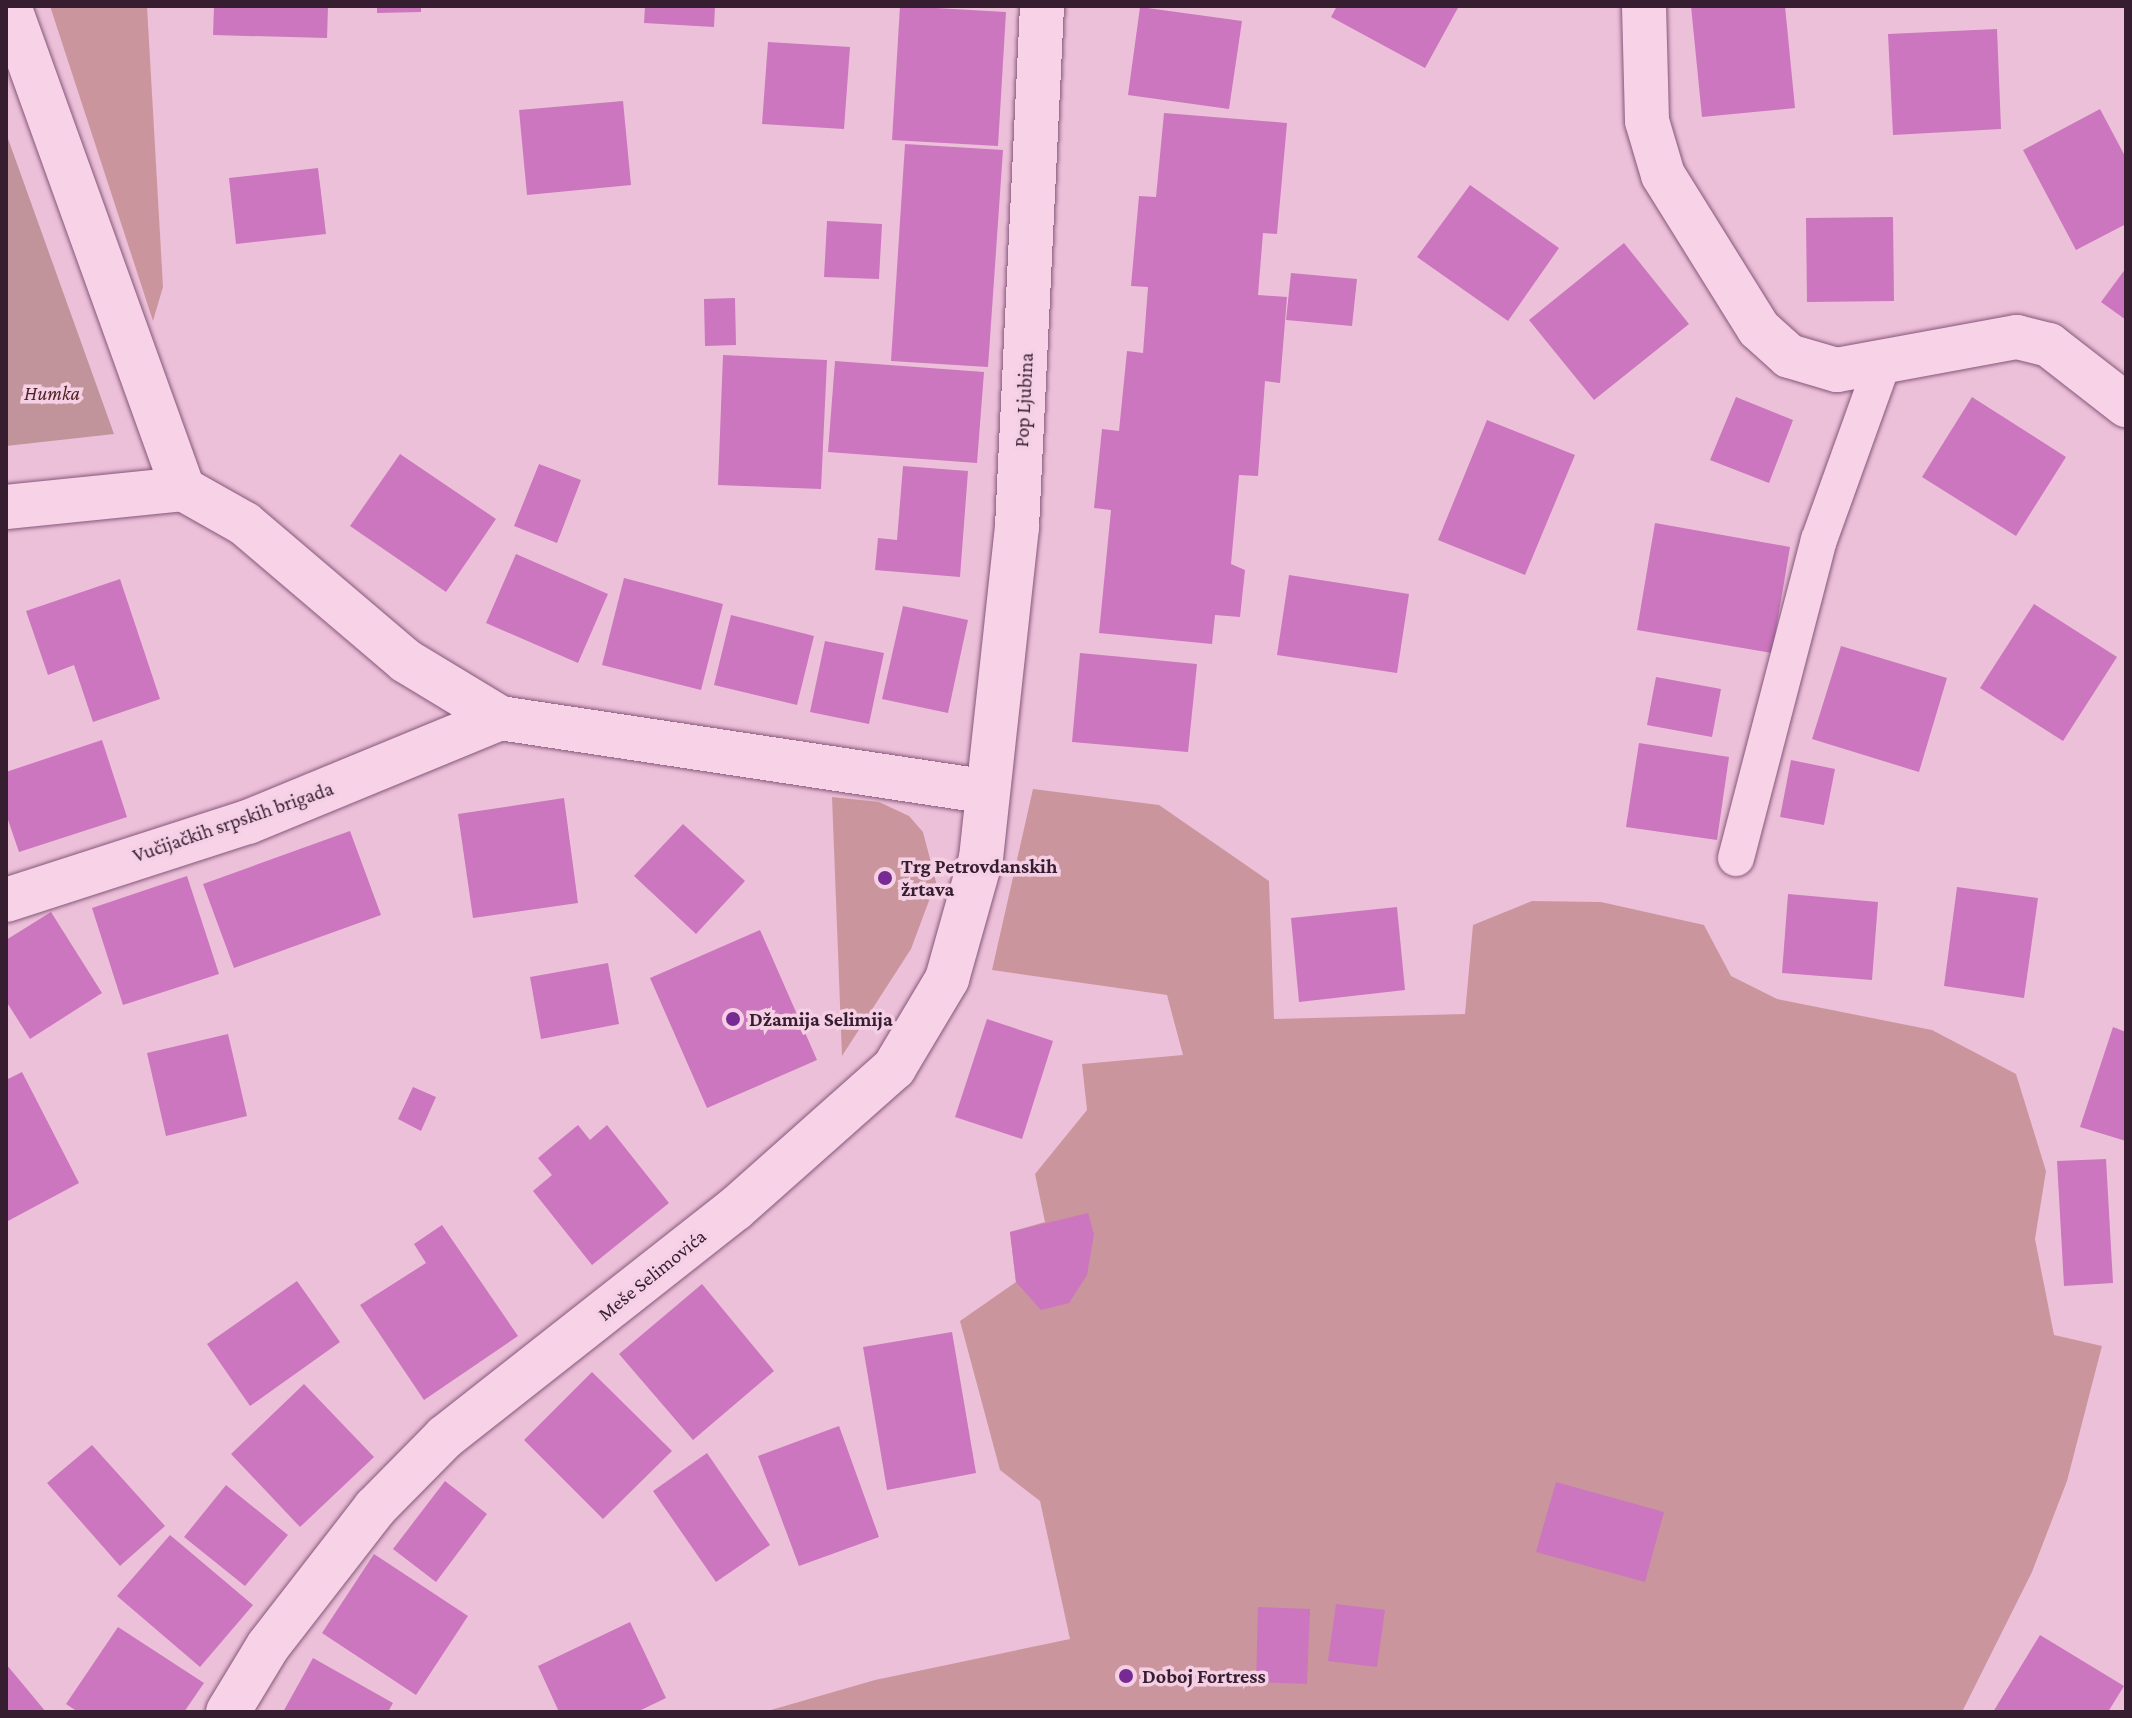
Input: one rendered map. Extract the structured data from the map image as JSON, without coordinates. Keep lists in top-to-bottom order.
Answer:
{
  "streets": {
    "street": ["Pop Ljubina", "Vučijačkih srpskih brigada", "Meše Selimovića"]
  },
  "crossings": [
    ["Pop Ljubina", "Meše Selimovića"]
  ],
  "parks": ["Humka"],
  "places": ["Trg Petrovdanskih žrtava", "Džamija Selimija", "Doboj Fortress"]
}
